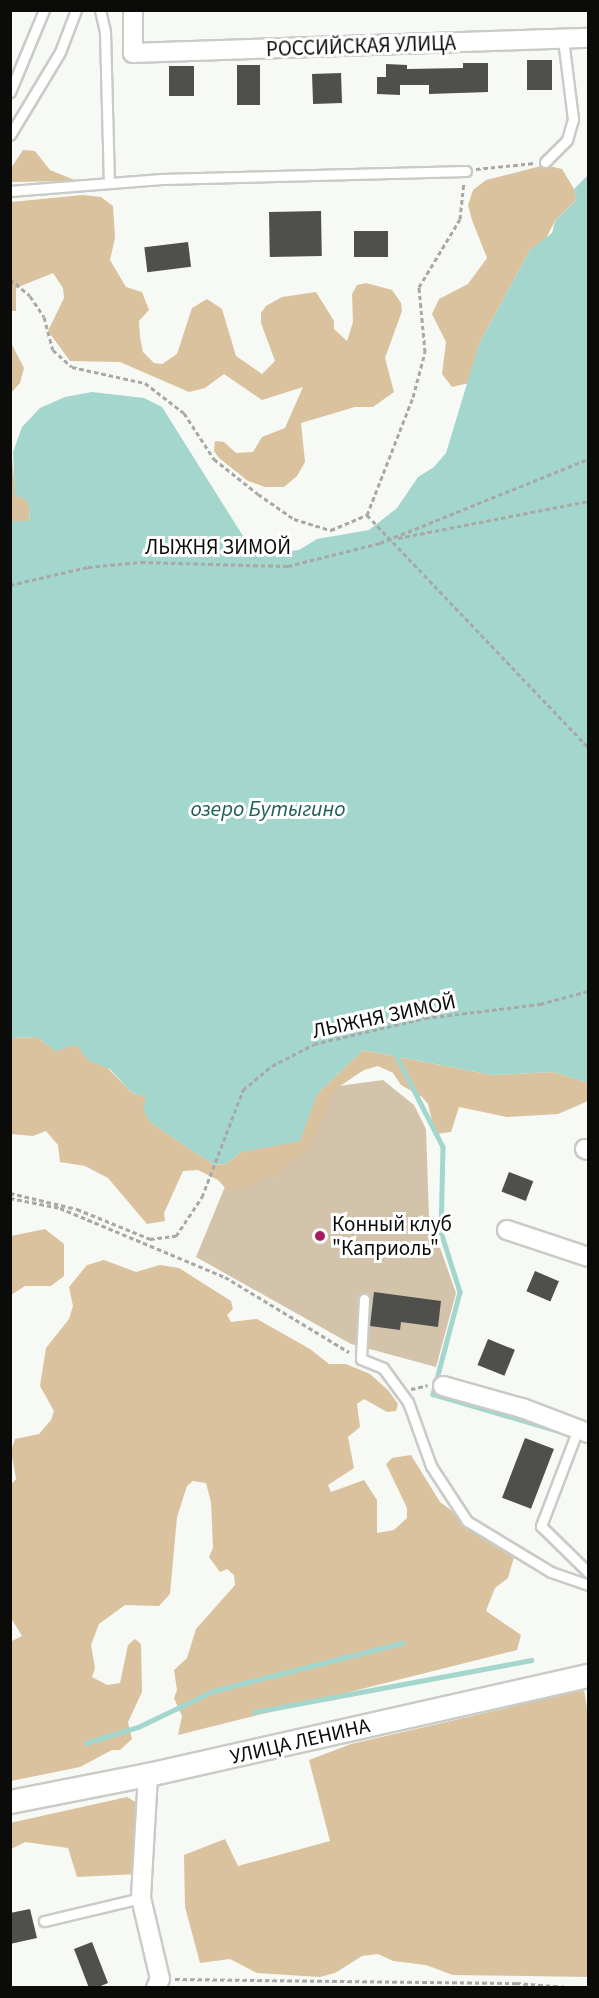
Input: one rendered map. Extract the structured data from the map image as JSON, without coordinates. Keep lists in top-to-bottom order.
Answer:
{
  "streets": {
    "street": ["РОССИЙСКАЯ УЛИЦА", "УЛИЦА ЛЕНИНА"],
    "path": ["ЛЫЖНЯ ЗИМОЙ"]
  },
  "water": ["озеро Бутыгино"],
  "places": ["Конный клуб \"Каприоль\""]
}
